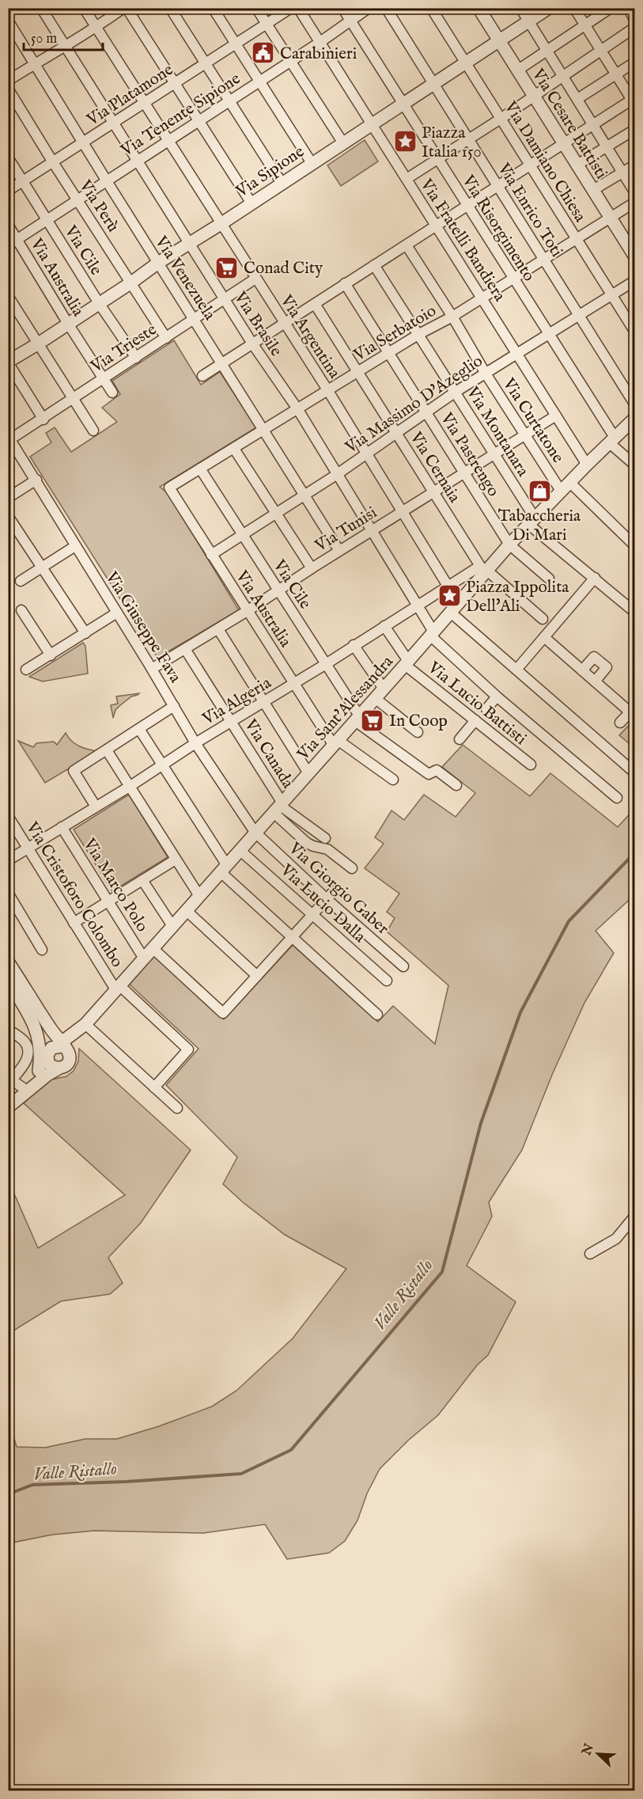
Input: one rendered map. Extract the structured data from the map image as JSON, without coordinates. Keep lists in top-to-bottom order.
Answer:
{
  "streets": {
    "street": [
      "Via Platamone",
      "Via Tenente Sipione",
      "Via Cesare Battisti",
      "Via Damiano Chiesa",
      "Via Sipione",
      "Via Perù",
      "Via Enrico Toti",
      "Via Risorgimento",
      "Via Fratelli Bandiera",
      "Via Cile",
      "Via Australia",
      "Via Venezuela",
      "Via Brasile",
      "Via Serbatoio",
      "Via Argentina",
      "Via Trieste",
      "Via Massimo D'Azeglio",
      "Via Curtatone",
      "Via Montanara",
      "Via Pastrengo",
      "Via Cernaia",
      "Via Tunisi",
      "Via Giuseppe Fava",
      "Via Algeria",
      "Via Lucio Battisti",
      "Via Sant'Alessandra",
      "Via Canada",
      "Via Marco Polo",
      "Via Giorgio Gaber",
      "Via Cristoforo Colombo",
      "Via Lucio Dalla"
    ]
  },
  "crossings": [
    ["Via Platamone", "Via Perù"],
    ["Via Platamone", "Via Cile"],
    ["Via Platamone", "Via Venezuela"],
    ["Via Platamone", "Via Brasile"],
    ["Via Platamone", "Via Argentina"],
    ["Via Tenente Sipione", "Via Perù"],
    ["Via Tenente Sipione", "Via Risorgimento"],
    ["Via Tenente Sipione", "Via Fratelli Bandiera"],
    ["Via Tenente Sipione", "Via Cile"],
    ["Via Tenente Sipione", "Via Australia"],
    ["Via Tenente Sipione", "Via Venezuela"],
    ["Via Tenente Sipione", "Via Brasile"],
    ["Via Tenente Sipione", "Via Argentina"],
    ["Via Cesare Battisti", "Via Sipione"],
    ["Via Cesare Battisti", "Via Serbatoio"],
    ["Via Damiano Chiesa", "Via Sipione"],
    ["Via Damiano Chiesa", "Via Serbatoio"],
    ["Via Damiano Chiesa", "Via Massimo D'Azeglio"],
    ["Via Sipione", "Via Perù"],
    ["Via Sipione", "Via Enrico Toti"],
    ["Via Sipione", "Via Risorgimento"],
    ["Via Sipione", "Via Fratelli Bandiera"],
    ["Via Sipione", "Via Cile"],
    ["Via Sipione", "Via Australia"],
    ["Via Sipione", "Via Venezuela"],
    ["Via Sipione", "Via Brasile"],
    ["Via Sipione", "Via Argentina"],
    ["Via Perù", "Via Trieste"],
    ["Via Enrico Toti", "Via Serbatoio"],
    ["Via Enrico Toti", "Via Massimo D'Azeglio"],
    ["Via Risorgimento", "Via Serbatoio"],
    ["Via Risorgimento", "Via Massimo D'Azeglio"],
    ["Via Risorgimento", "Via Sant'Alessandra"],
    ["Via Fratelli Bandiera", "Via Serbatoio"],
    ["Via Fratelli Bandiera", "Via Massimo D'Azeglio"],
    ["Via Fratelli Bandiera", "Via Tunisi"],
    ["Via Fratelli Bandiera", "Via Sant'Alessandra"],
    ["Via Cile", "Via Serbatoio"],
    ["Via Cile", "Via Trieste"],
    ["Via Cile", "Via Massimo D'Azeglio"],
    ["Via Cile", "Via Tunisi"],
    ["Via Cile", "Via Algeria"],
    ["Via Cile", "Via Sant'Alessandra"],
    ["Via Australia", "Via Serbatoio"],
    ["Via Australia", "Via Trieste"],
    ["Via Australia", "Via Massimo D'Azeglio"],
    ["Via Australia", "Via Tunisi"],
    ["Via Australia", "Via Algeria"],
    ["Via Australia", "Via Sant'Alessandra"],
    ["Via Venezuela", "Via Serbatoio"],
    ["Via Venezuela", "Via Trieste"],
    ["Via Venezuela", "Via Massimo D'Azeglio"],
    ["Via Venezuela", "Via Tunisi"],
    ["Via Brasile", "Via Serbatoio"],
    ["Via Brasile", "Via Trieste"],
    ["Via Brasile", "Via Massimo D'Azeglio"],
    ["Via Brasile", "Via Tunisi"],
    ["Via Brasile", "Via Algeria"],
    ["Via Brasile", "Via Sant'Alessandra"],
    ["Via Serbatoio", "Via Argentina"],
    ["Via Serbatoio", "Via Curtatone"],
    ["Via Serbatoio", "Via Montanara"],
    ["Via Serbatoio", "Via Pastrengo"],
    ["Via Serbatoio", "Via Cernaia"],
    ["Via Argentina", "Via Trieste"],
    ["Via Argentina", "Via Massimo D'Azeglio"],
    ["Via Argentina", "Via Tunisi"],
    ["Via Argentina", "Via Algeria"],
    ["Via Trieste", "Via Giuseppe Fava"],
    ["Via Massimo D'Azeglio", "Via Curtatone"],
    ["Via Massimo D'Azeglio", "Via Montanara"],
    ["Via Massimo D'Azeglio", "Via Pastrengo"],
    ["Via Massimo D'Azeglio", "Via Cernaia"],
    ["Via Curtatone", "Via Tunisi"],
    ["Via Curtatone", "Via Sant'Alessandra"],
    ["Via Montanara", "Via Tunisi"],
    ["Via Montanara", "Via Sant'Alessandra"],
    ["Via Pastrengo", "Via Tunisi"],
    ["Via Pastrengo", "Via Sant'Alessandra"],
    ["Via Cernaia", "Via Tunisi"],
    ["Via Cernaia", "Via Algeria"],
    ["Via Cernaia", "Via Sant'Alessandra"],
    ["Via Tunisi", "Via Giuseppe Fava"],
    ["Via Tunisi", "Via Canada"],
    ["Via Giuseppe Fava", "Via Algeria"],
    ["Via Giuseppe Fava", "Via Sant'Alessandra"],
    ["Via Giuseppe Fava", "Via Giorgio Gaber"],
    ["Via Algeria", "Via Sant'Alessandra"],
    ["Via Algeria", "Via Canada"],
    ["Via Algeria", "Via Marco Polo"],
    ["Via Algeria", "Via Cristoforo Colombo"],
    ["Via Lucio Battisti", "Via Sant'Alessandra"],
    ["Via Sant'Alessandra", "Via Canada"],
    ["Via Sant'Alessandra", "Via Marco Polo"],
    ["Via Sant'Alessandra", "Via Giorgio Gaber"],
    ["Via Sant'Alessandra", "Via Cristoforo Colombo"],
    ["Via Sant'Alessandra", "Via Lucio Dalla"]
  ],
  "water": ["Valle Ristallo"],
  "places": {
    "public building": ["Carabinieri"],
    "place": ["Piazza Italia 150", "Piazza Ippolita Dell'Ali"],
    "supermarket": ["Conad City", "In Coop"],
    "shop": ["Tabaccheria Di Mari"]
  },
  "scale_bar": "50 m",
  "north": "top left"
}
